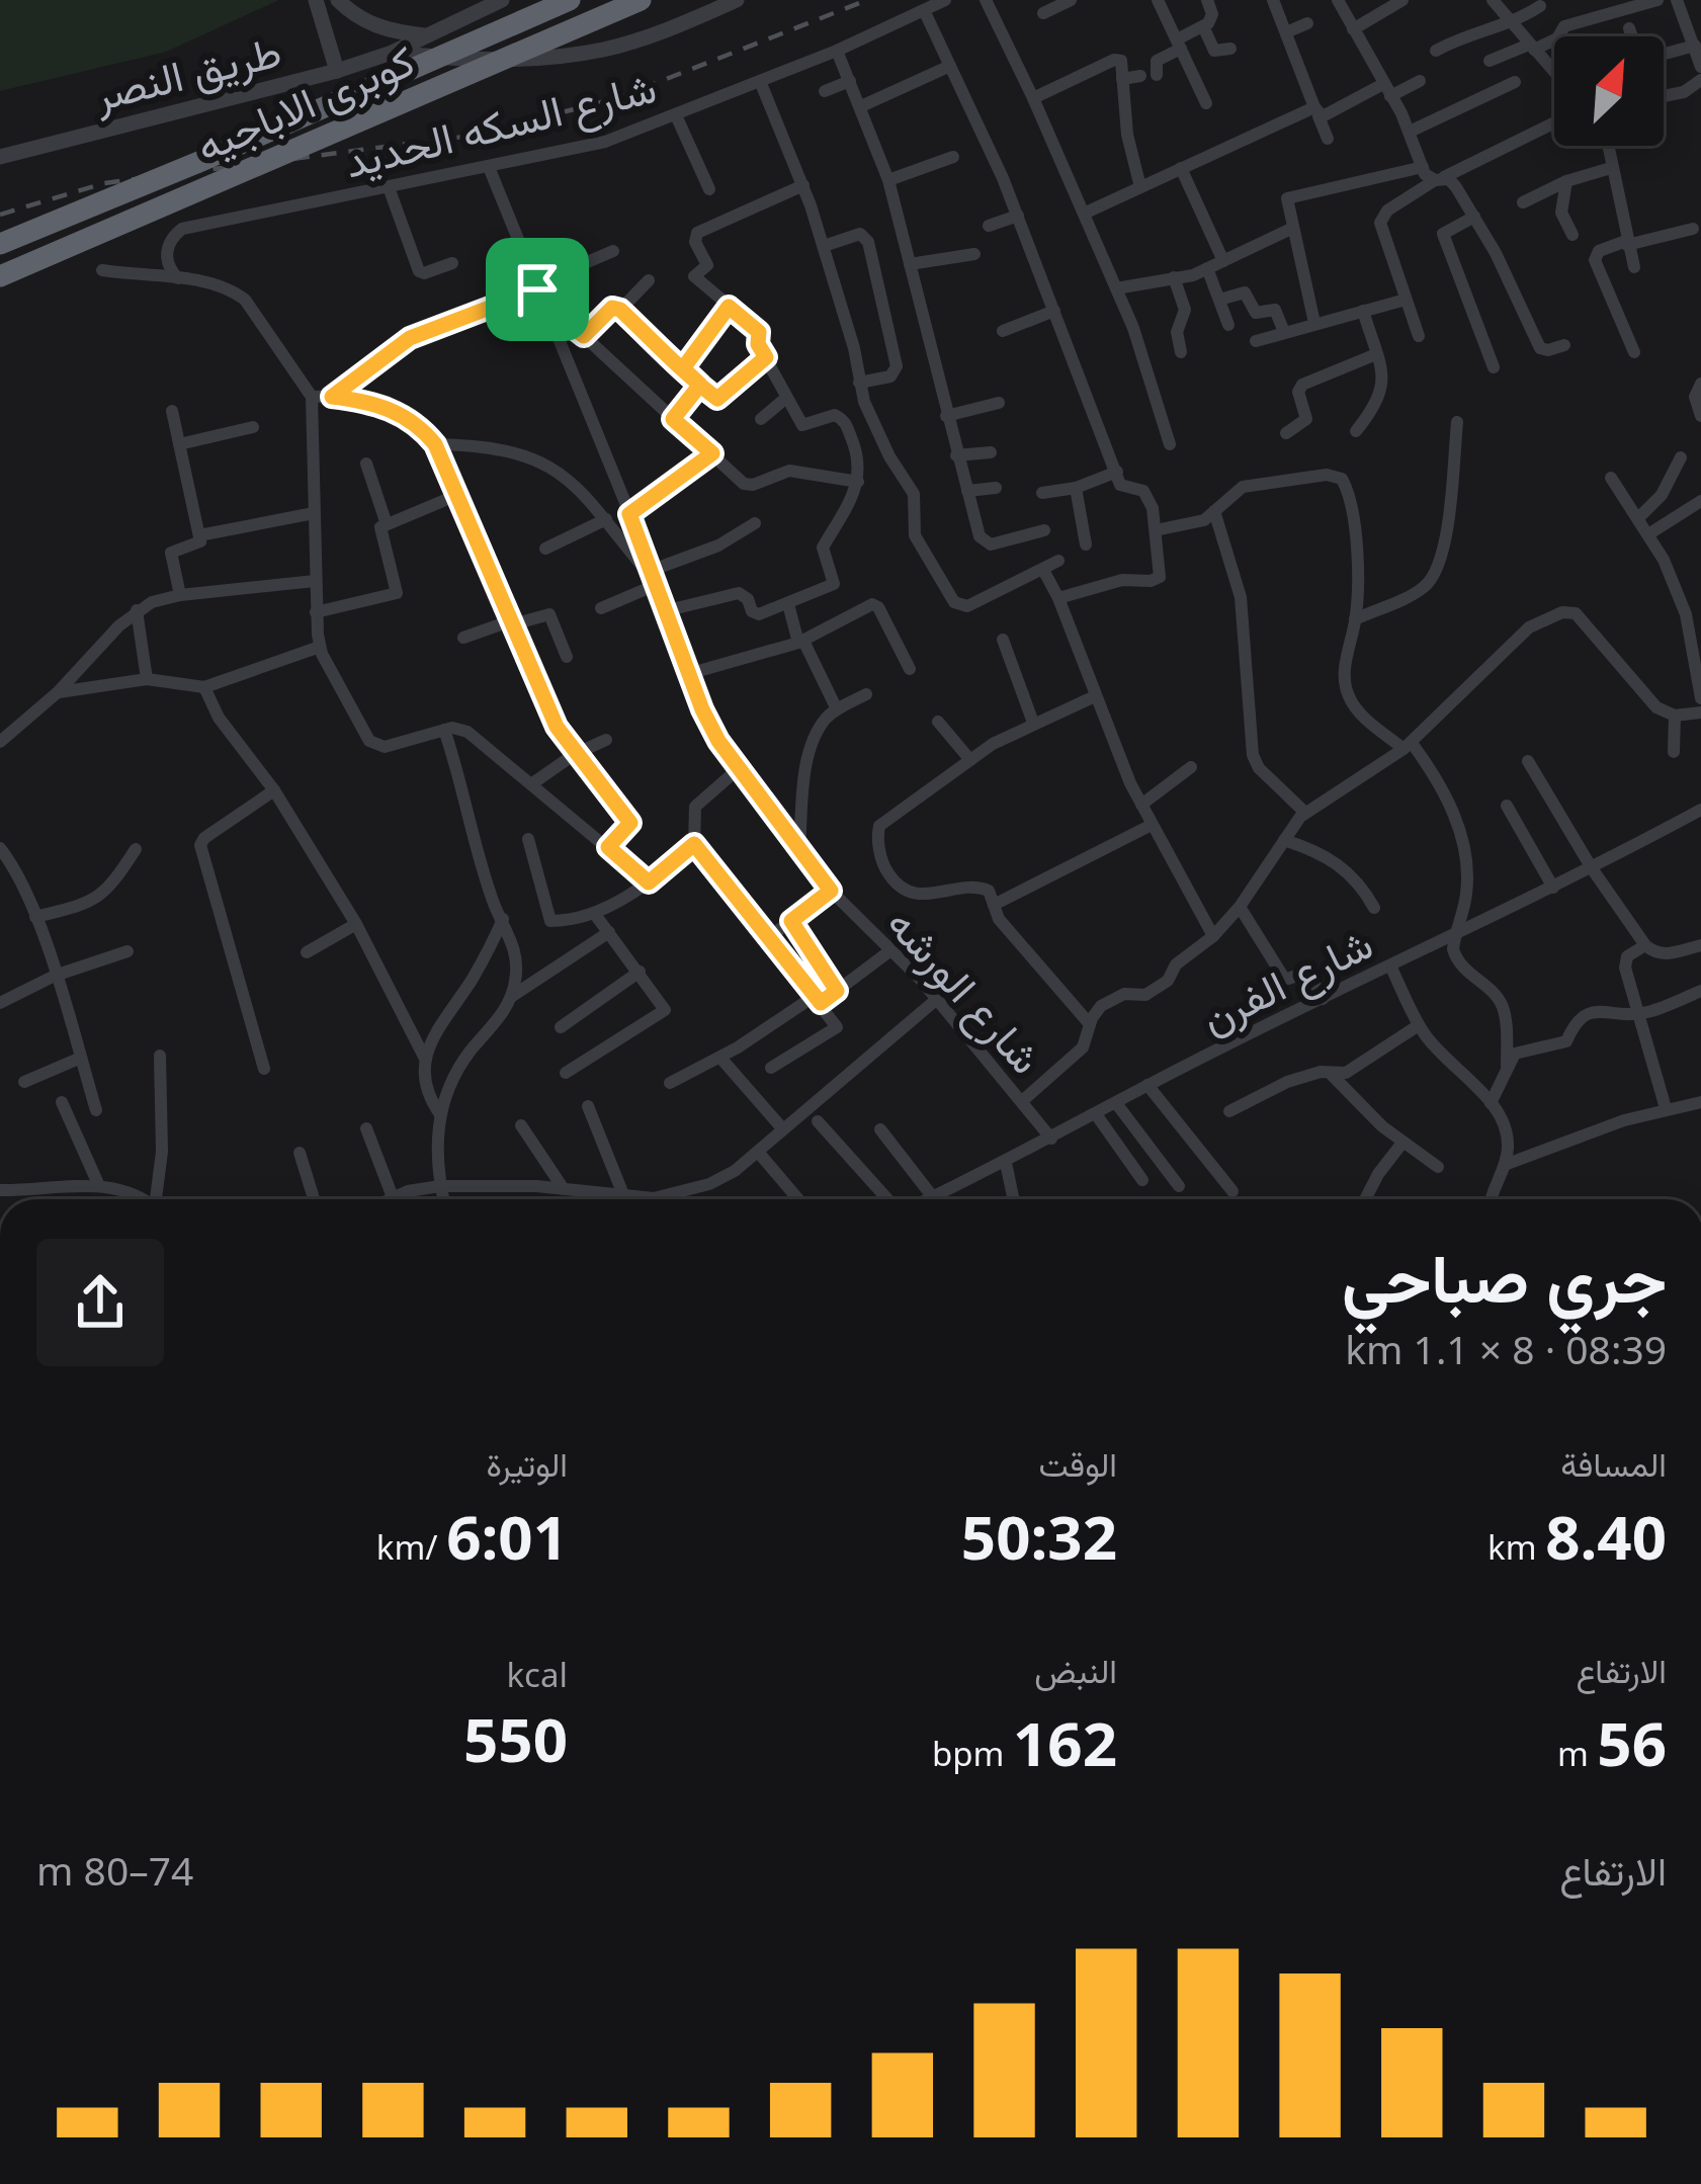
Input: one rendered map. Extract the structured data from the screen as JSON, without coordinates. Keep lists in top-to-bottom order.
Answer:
{
  "streets": {
    "highway": ["كوبرى الاباجيه"],
    "street": [
      "طريق النصر",
      "شارع السكه الحديد",
      "شارع الفرن",
      "شارع الورشه"
    ]
  },
  "crossings": [
    ["شارع السكه الحديد", "شارع الورشه"],
    ["شارع الفرن", "شارع الورشه"]
  ],
  "north": "top right",
  "page": {
    "heading": ["جري صباحي", "08:39 · 8 × 1.1 km"],
    "stats": [
      ["المسافة", "8.40 km"],
      ["الوقت", "50:32"],
      ["الوتيرة", "6:01 /km"],
      ["الارتفاع", "56 m"],
      ["النبض", "162 bpm"],
      ["kcal", "550"]
    ],
    "chart": ["الارتفاع", "74–80 m"]
  }
}
